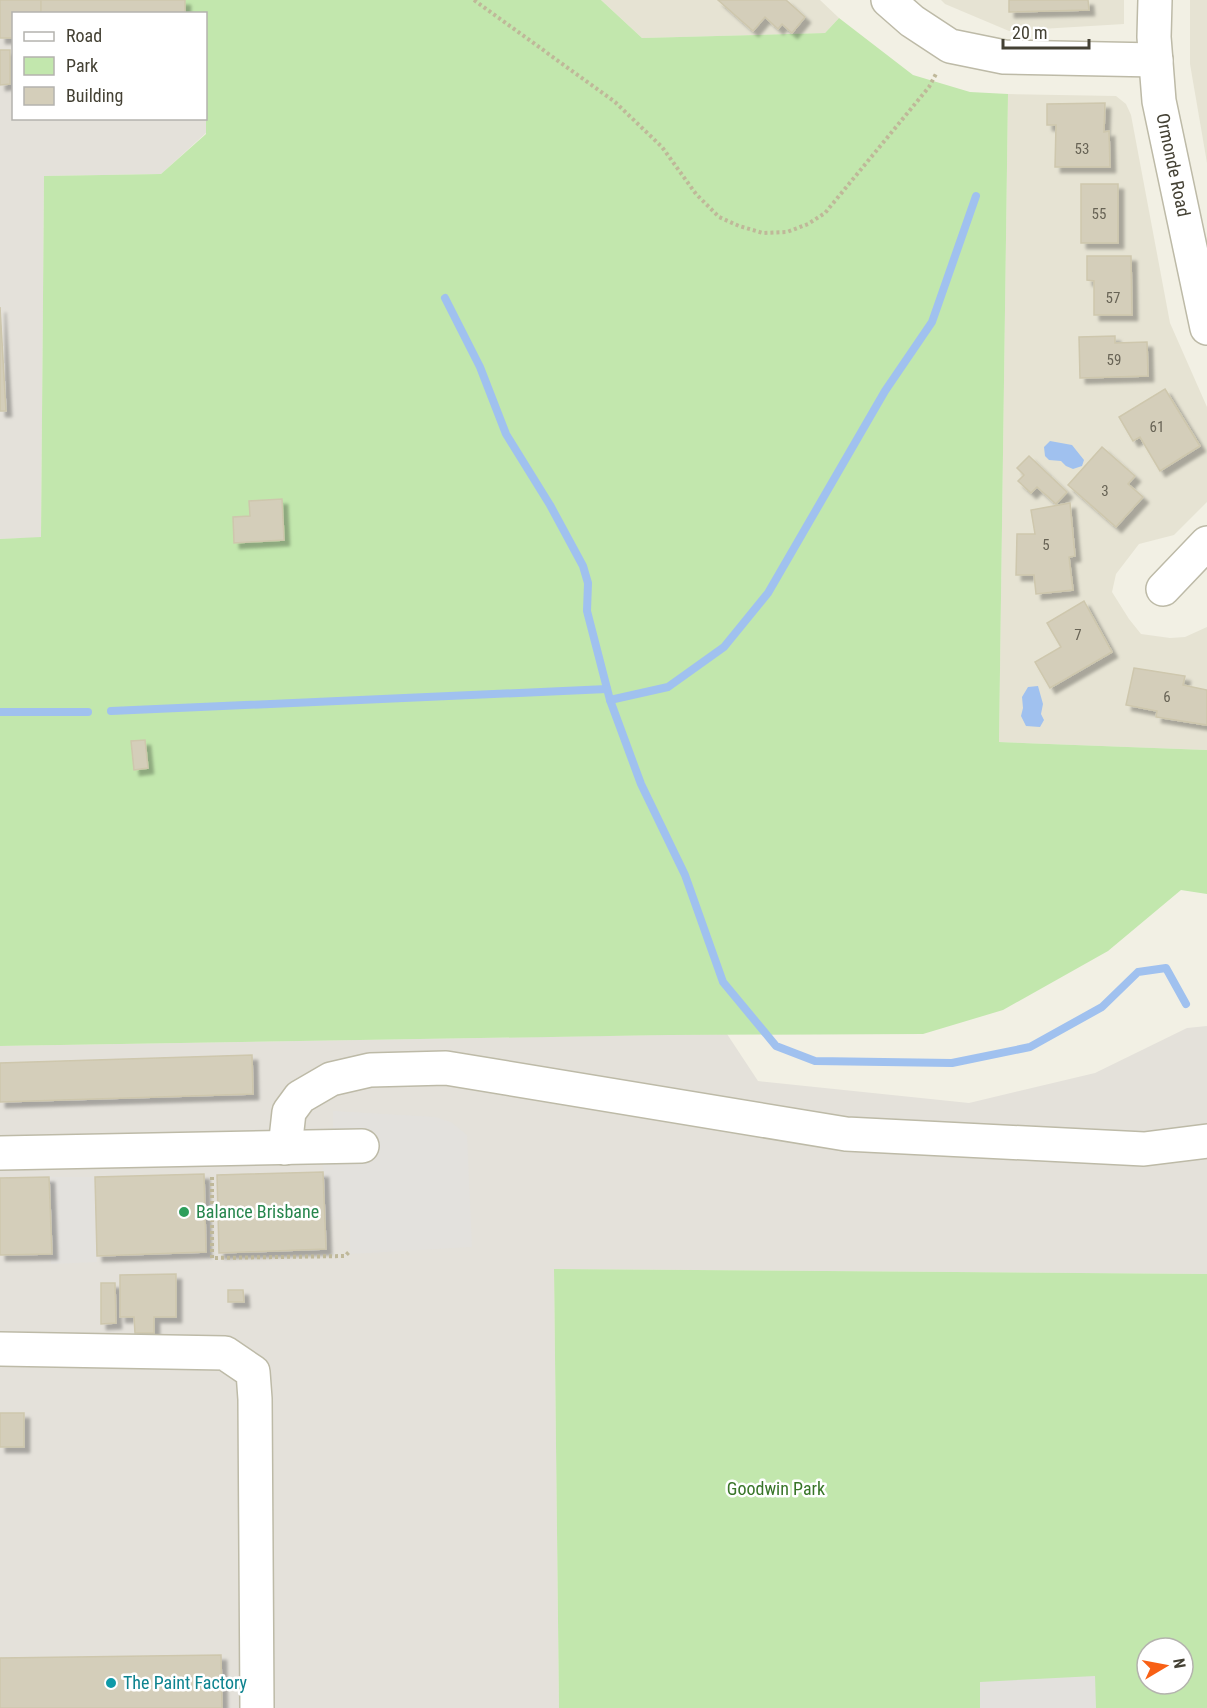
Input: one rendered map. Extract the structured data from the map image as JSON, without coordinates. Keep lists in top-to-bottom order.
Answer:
{
  "streets": {
    "street": ["Ormonde Road"]
  },
  "parks": ["Goodwin Park"],
  "places": ["Balance Brisbane", "The Paint Factory"],
  "house_numbers": [
    "53",
    "55",
    "57",
    "59",
    "61",
    "3",
    "5",
    "7",
    "6"
  ],
  "legend": ["Road", "Park", "Building"],
  "scale_bar": "20 m",
  "north": "right"
}
